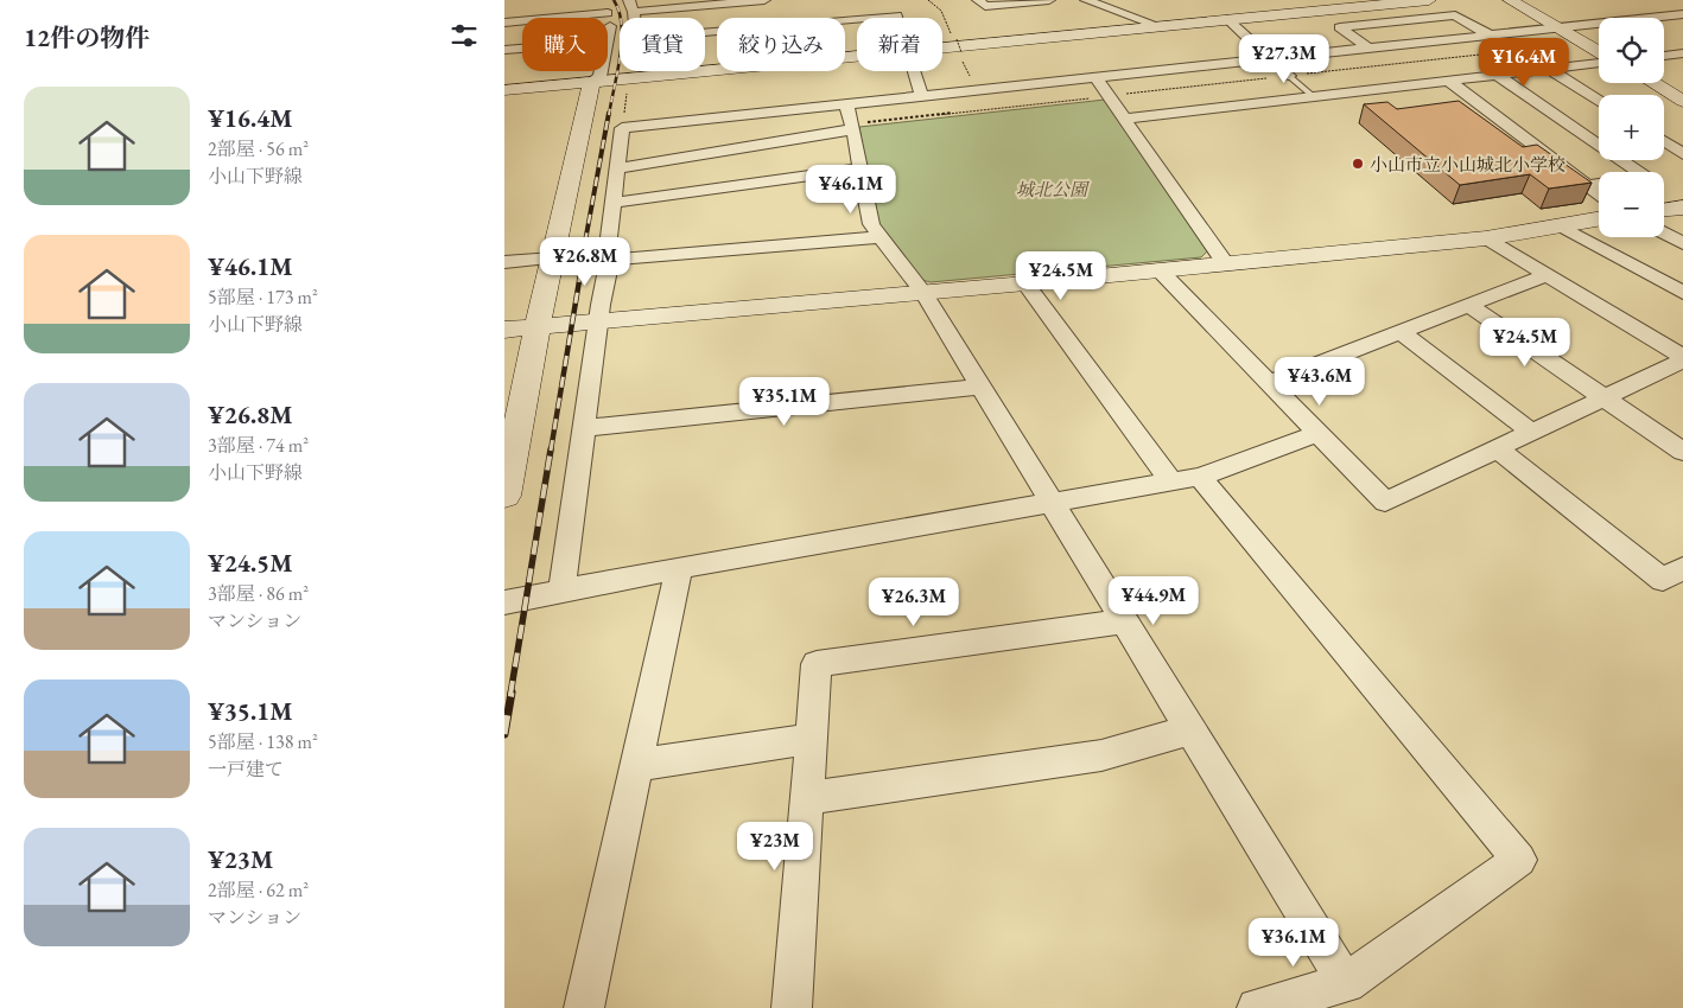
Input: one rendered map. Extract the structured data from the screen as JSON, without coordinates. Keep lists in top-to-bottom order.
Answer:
{
  "parks": ["城北公園"],
  "places": ["小山市立小山城北小学校"],
  "page": {
    "heading": "12件の物件",
    "map_buttons": ["+", "−"],
    "chip": [
      "購入",
      "賃貸",
      "絞り込み",
      "新着"
    ],
    "price": [
      "¥27.3M",
      "¥16.4M",
      "¥46.1M",
      "¥26.8M",
      "¥24.5M",
      "¥24.5M",
      "¥43.6M",
      "¥35.1M",
      "¥44.9M",
      "¥26.3M",
      "¥23M",
      "¥36.1M"
    ],
    "list": [
      {
        "name": "¥16.4M",
        "note": "2部屋 · 56 m² · 小山下野線"
      },
      {
        "name": "¥46.1M",
        "note": "5部屋 · 173 m² · 小山下野線"
      },
      {
        "name": "¥26.8M",
        "note": "3部屋 · 74 m² · 小山下野線"
      },
      {
        "name": "¥24.5M",
        "note": "3部屋 · 86 m² · マンション"
      },
      {
        "name": "¥35.1M",
        "note": "5部屋 · 138 m² · 一戸建て"
      },
      {
        "name": "¥23M",
        "note": "2部屋 · 62 m² · マンション"
      }
    ]
  }
}
